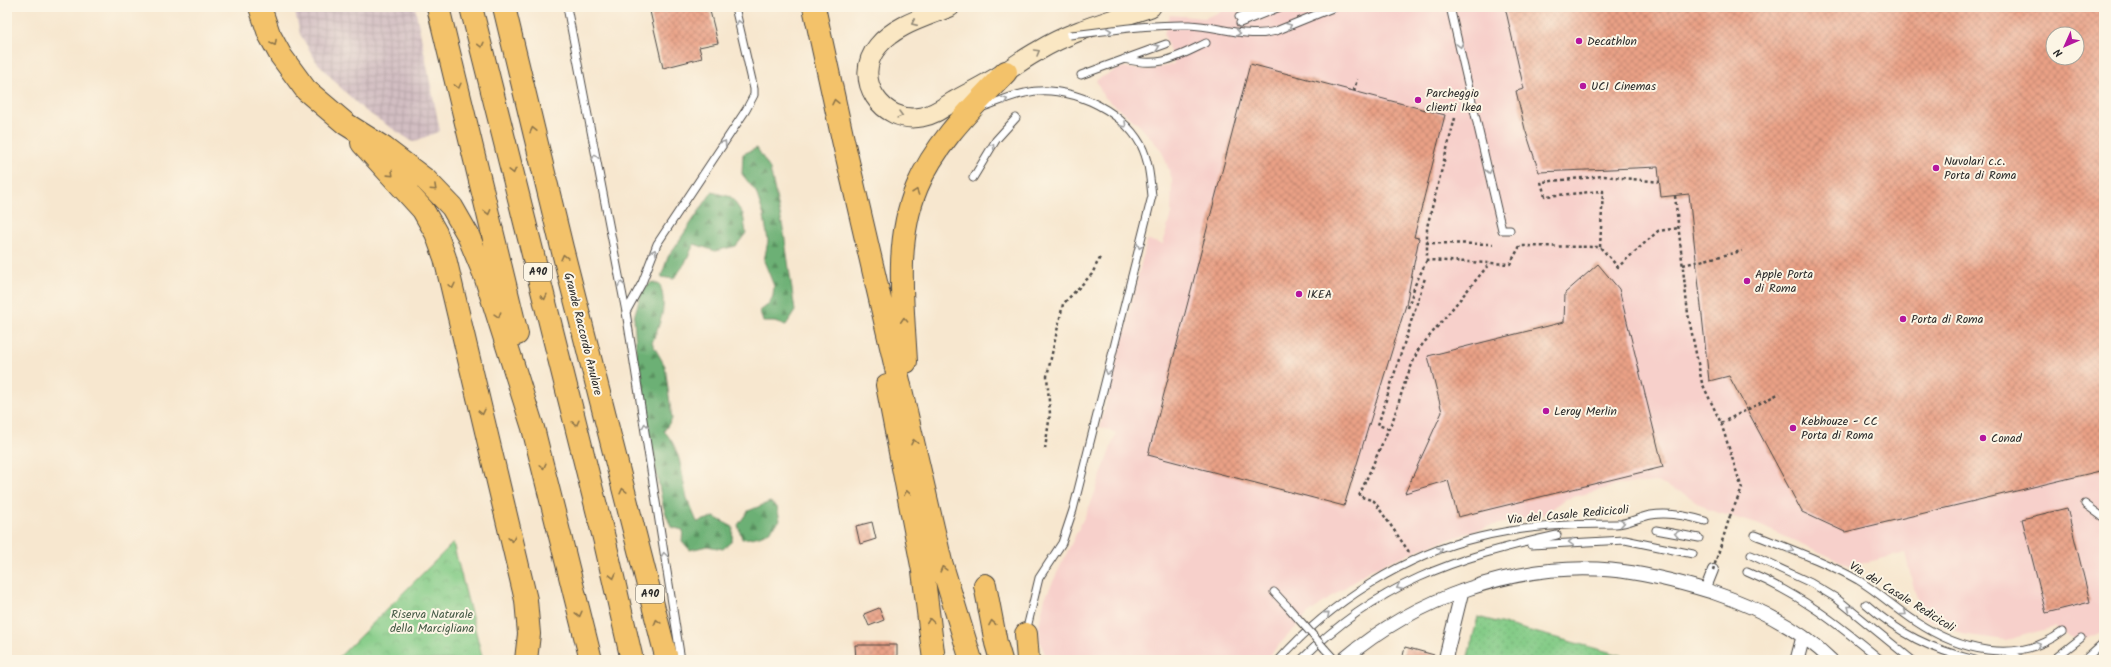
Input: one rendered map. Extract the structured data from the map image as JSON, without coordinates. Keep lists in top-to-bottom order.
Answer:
{
  "streets": {
    "highway": ["A90", "Grande Raccordo Anulare"],
    "lane": ["Via del Casale Redicicoli"]
  },
  "parks": ["Riserva Naturale della Marcigliana"],
  "places": [
    "Decathlon",
    "UCI Cinemas",
    "Parcheggio clienti Ikea",
    "Nuvolari c.c. Porta di Roma",
    "Apple Porta di Roma",
    "IKEA",
    "Porta di Roma",
    "Leroy Merlin",
    "Kebhouze - CC Porta di Roma",
    "Conad"
  ],
  "north": "bottom left"
}
